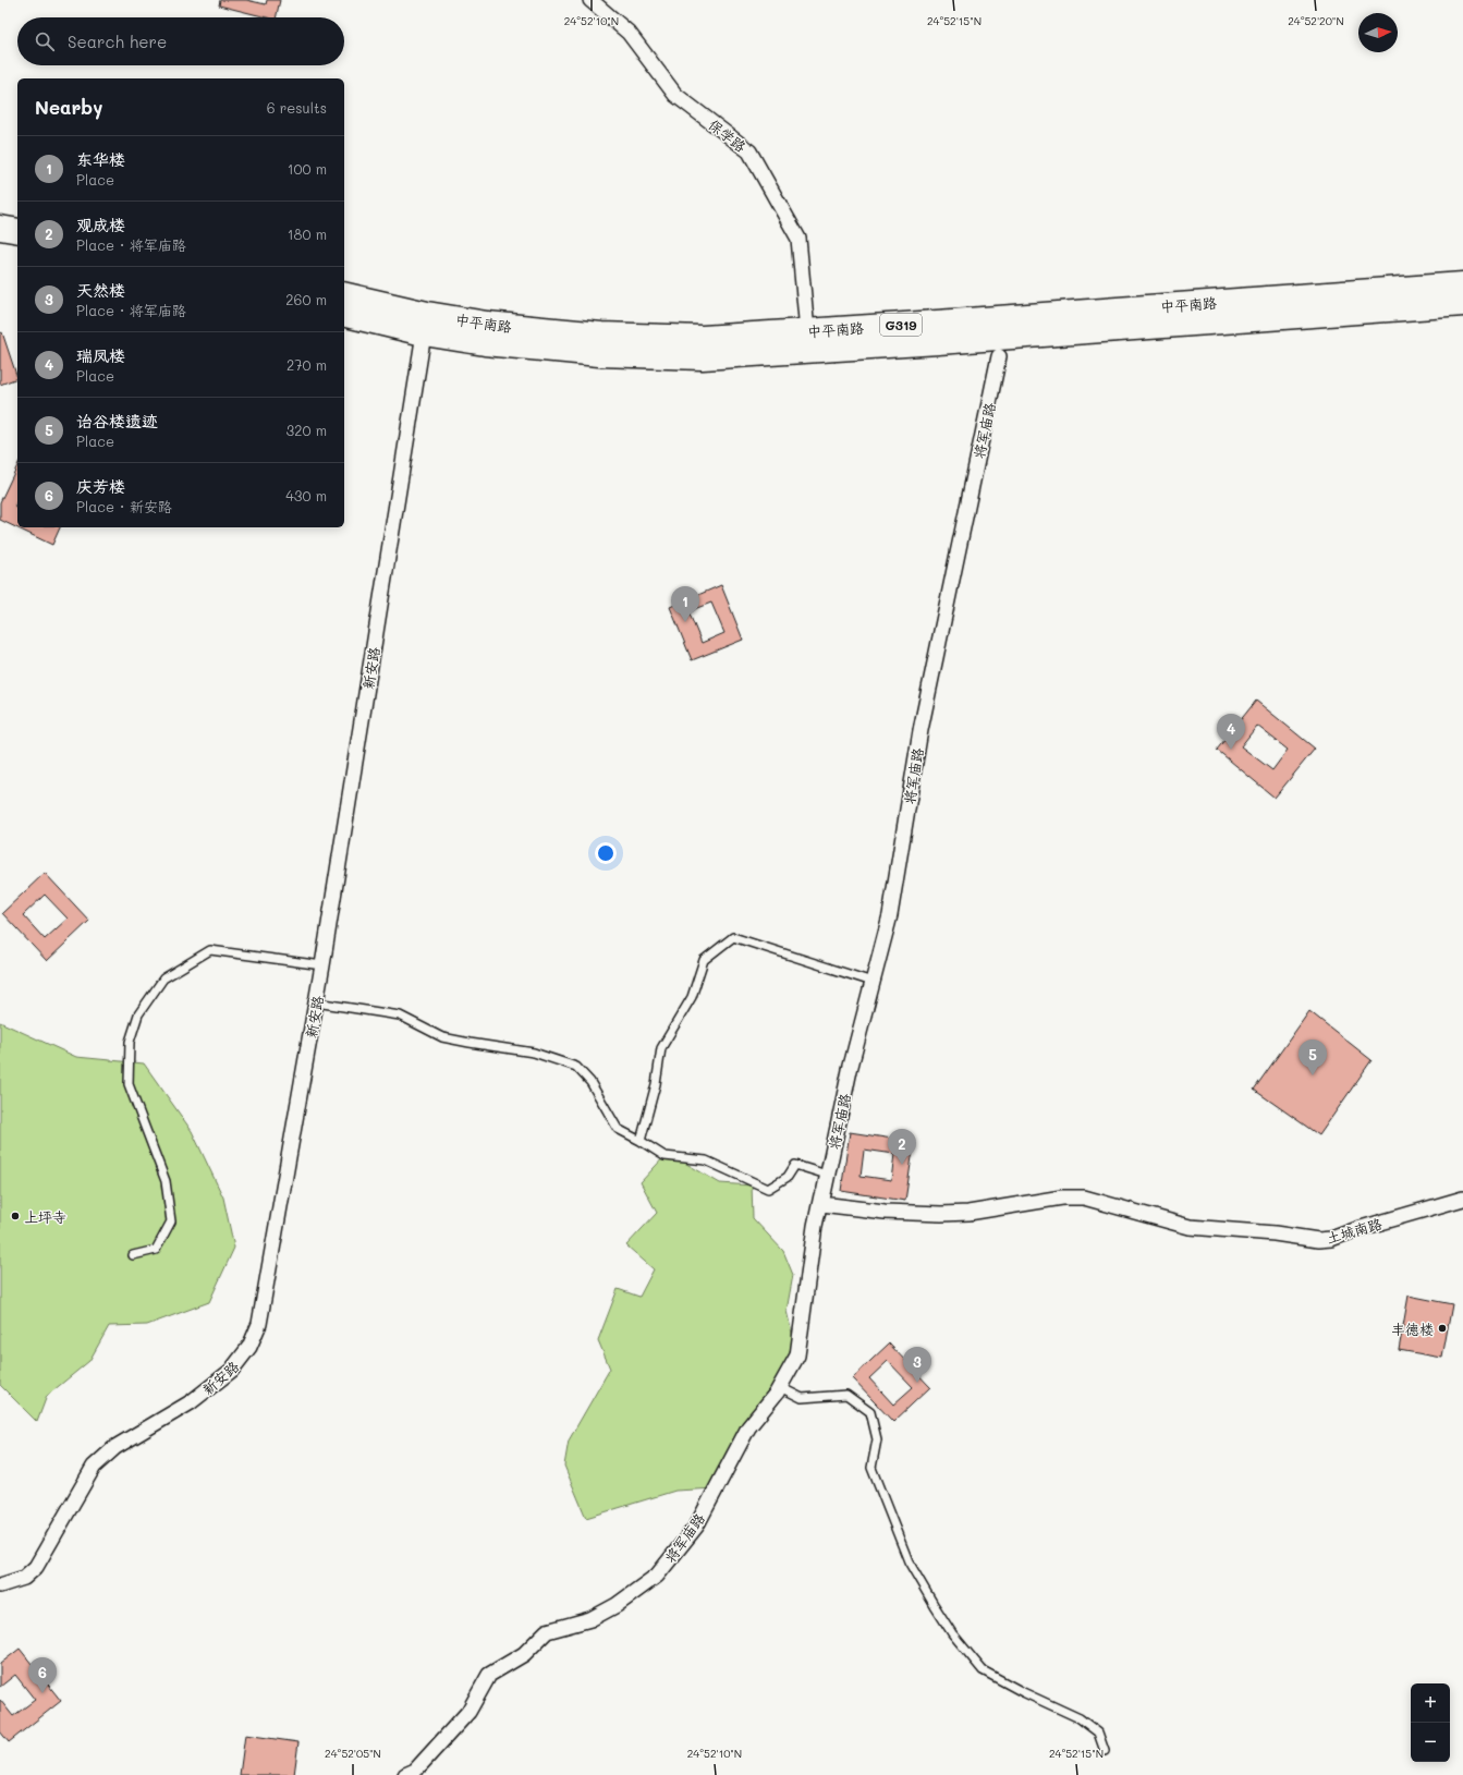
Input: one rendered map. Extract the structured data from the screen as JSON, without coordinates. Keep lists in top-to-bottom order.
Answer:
{
  "streets": {
    "highway": ["中平南路", "G319"],
    "street": [
      "保学路",
      "将军庙路",
      "新安路",
      "土城南路"
    ]
  },
  "crossings": [
    ["保学路", "中平南路"],
    ["G319", "新安路"],
    ["将军庙路", "土城南路"]
  ],
  "places": ["上坪寺", "丰德楼"],
  "north": "right",
  "page": {
    "search": "Search here",
    "heading": ["Nearby", "6 results"],
    "list": [
      {
        "mark": "1",
        "name": "东华楼",
        "note": "Place",
        "value": "100 m"
      },
      {
        "mark": "2",
        "name": "观成楼",
        "note": "Place · 将军庙路",
        "value": "180 m"
      },
      {
        "mark": "3",
        "name": "天然楼",
        "note": "Place · 将军庙路",
        "value": "260 m"
      },
      {
        "mark": "4",
        "name": "瑞凤楼",
        "note": "Place",
        "value": "270 m"
      },
      {
        "mark": "5",
        "name": "诒谷楼遗迹",
        "note": "Place",
        "value": "320 m"
      },
      {
        "mark": "6",
        "name": "庆芳楼",
        "note": "Place · 新安路",
        "value": "430 m"
      }
    ],
    "pins": [
      "1",
      "4",
      "5",
      "2",
      "3",
      "6"
    ],
    "map_buttons": ["+", "−"]
  },
  "coordinates": [
    "24°52'10\"N",
    "24°52'15\"N",
    "24°52'20\"N",
    "24°52'05\"N"
  ]
}
